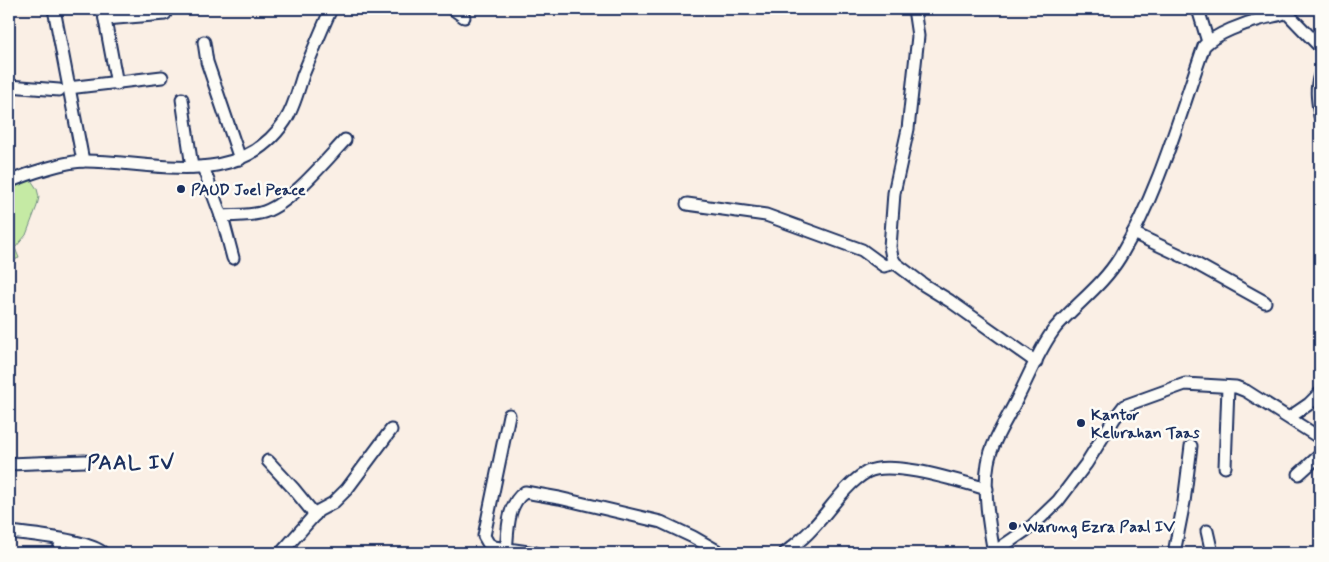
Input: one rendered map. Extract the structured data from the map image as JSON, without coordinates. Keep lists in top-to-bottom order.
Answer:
{
  "districts": ["PAAL IV"],
  "places": ["PAUD Joel Peace", "Kantor Kelurahan Taas", "Warung Ezra Paal IV"]
}
